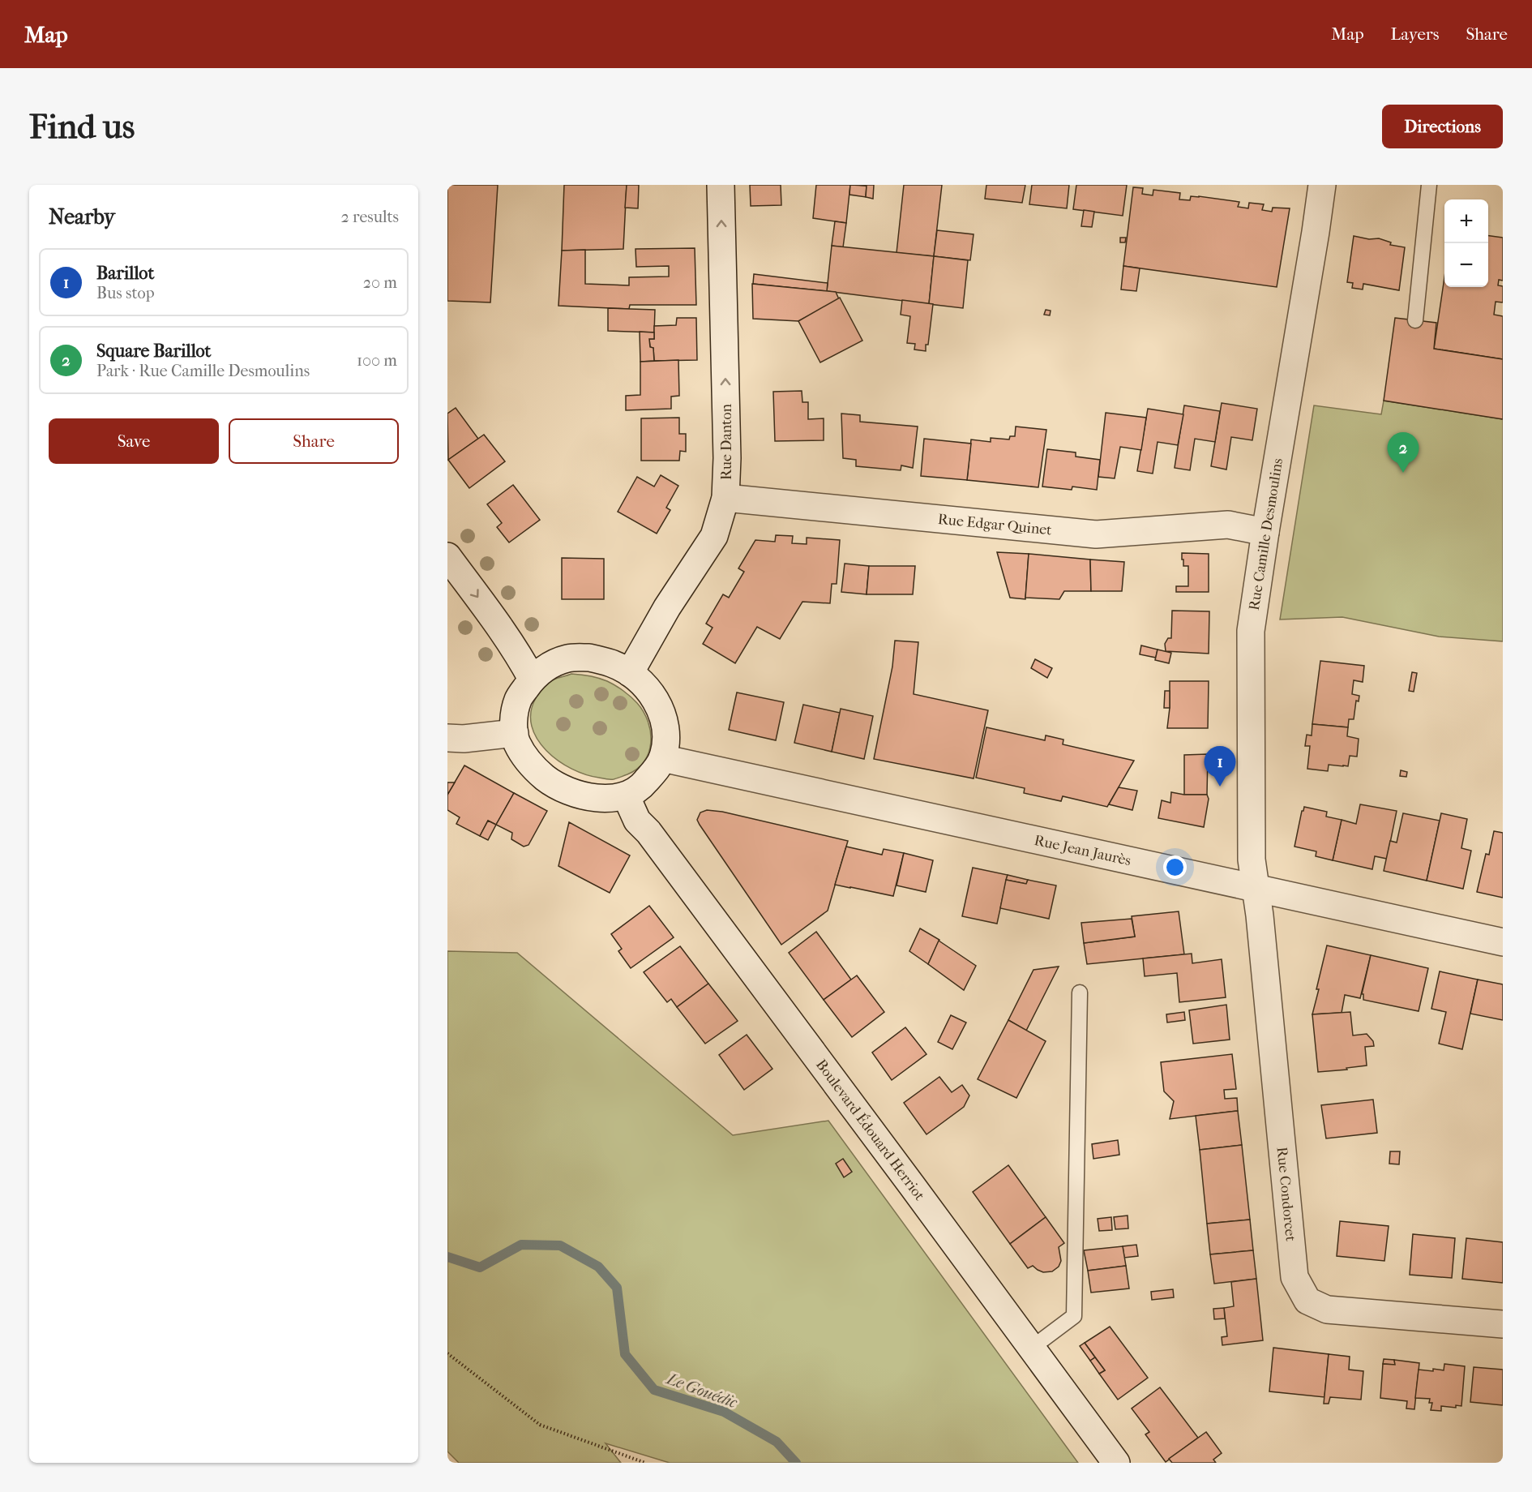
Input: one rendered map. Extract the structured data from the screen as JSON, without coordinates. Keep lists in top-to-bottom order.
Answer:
{
  "streets": {
    "street": [
      "Rue Danton",
      "Rue Edgar Quinet",
      "Rue Camille Desmoulins",
      "Rue Jean Jaurès",
      "Boulevard Édouard Herriot",
      "Rue Condorcet"
    ]
  },
  "crossings": [
    ["Rue Danton", "Rue Edgar Quinet"],
    ["Rue Danton", "Rue Jean Jaurès"],
    ["Rue Danton", "Boulevard Édouard Herriot"],
    ["Rue Edgar Quinet", "Rue Camille Desmoulins"],
    ["Rue Camille Desmoulins", "Rue Jean Jaurès"],
    ["Rue Camille Desmoulins", "Rue Condorcet"],
    ["Rue Jean Jaurès", "Boulevard Édouard Herriot"],
    ["Rue Jean Jaurès", "Rue Condorcet"]
  ],
  "one_way": ["Rue Danton"],
  "water": ["Le Gouédic"],
  "page": {
    "header": "Map",
    "nav": ["Map", "Layers", "Share"],
    "buttons": [
      "Directions",
      ["Save", "Share"]
    ],
    "title": "Find us",
    "heading": ["Nearby", "2 results"],
    "map_buttons": ["+", "−"],
    "list": [
      {
        "mark": "1",
        "name": "Barillot",
        "note": "Bus stop",
        "value": "20 m"
      },
      {
        "mark": "2",
        "name": "Square Barillot",
        "note": "Park · Rue Camille Desmoulins",
        "value": "100 m"
      }
    ],
    "pins": ["2", "1"]
  }
}
